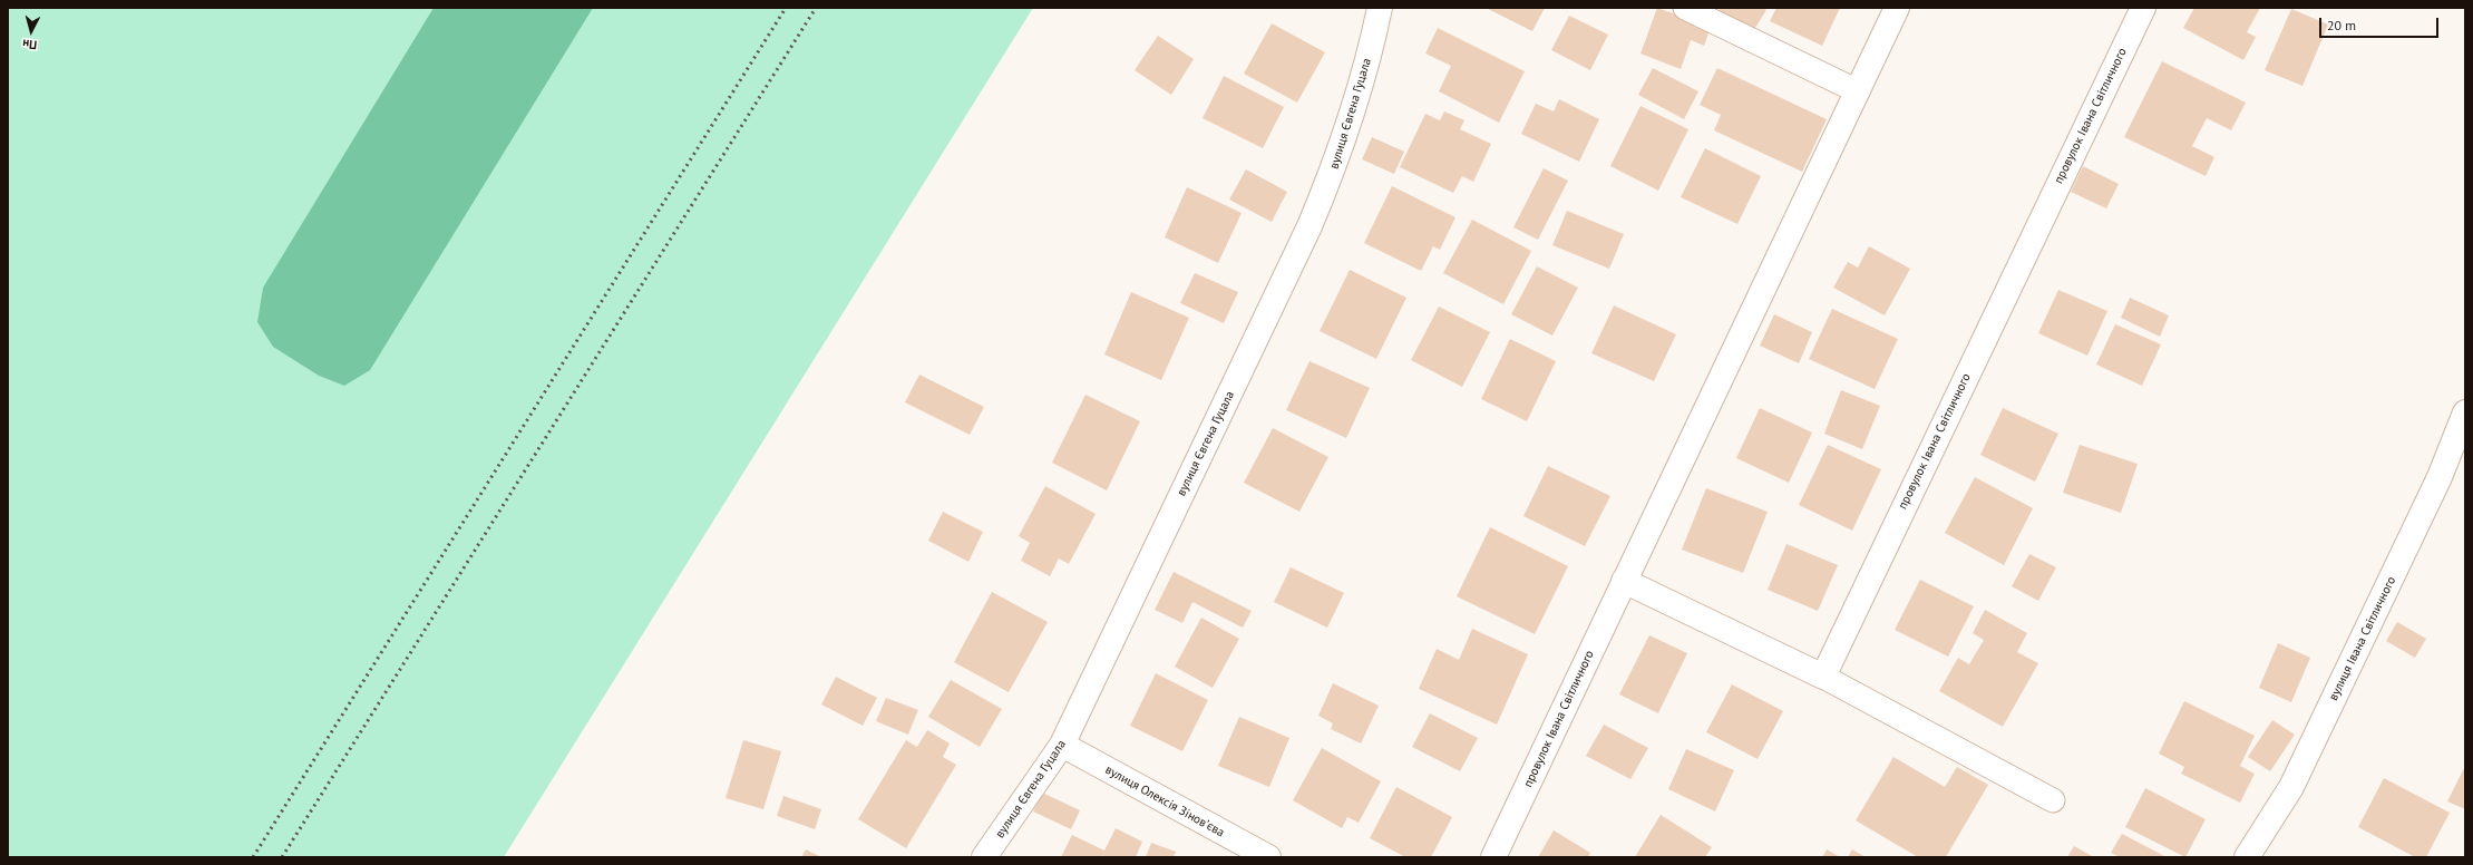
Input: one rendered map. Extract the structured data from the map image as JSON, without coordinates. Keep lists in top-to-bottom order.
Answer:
{
  "streets": {
    "street": [
      "вулиця Євгена Гуцала",
      "провулок Івана Світличного",
      "вулиця Івана Світличного",
      "вулиця Олексія Зіновʼєва"
    ]
  },
  "crossings": [
    ["вулиця Євгена Гуцала", "вулиця Олексія Зіновʼєва"]
  ],
  "scale_bar": "20 m",
  "north": "bottom"
}
